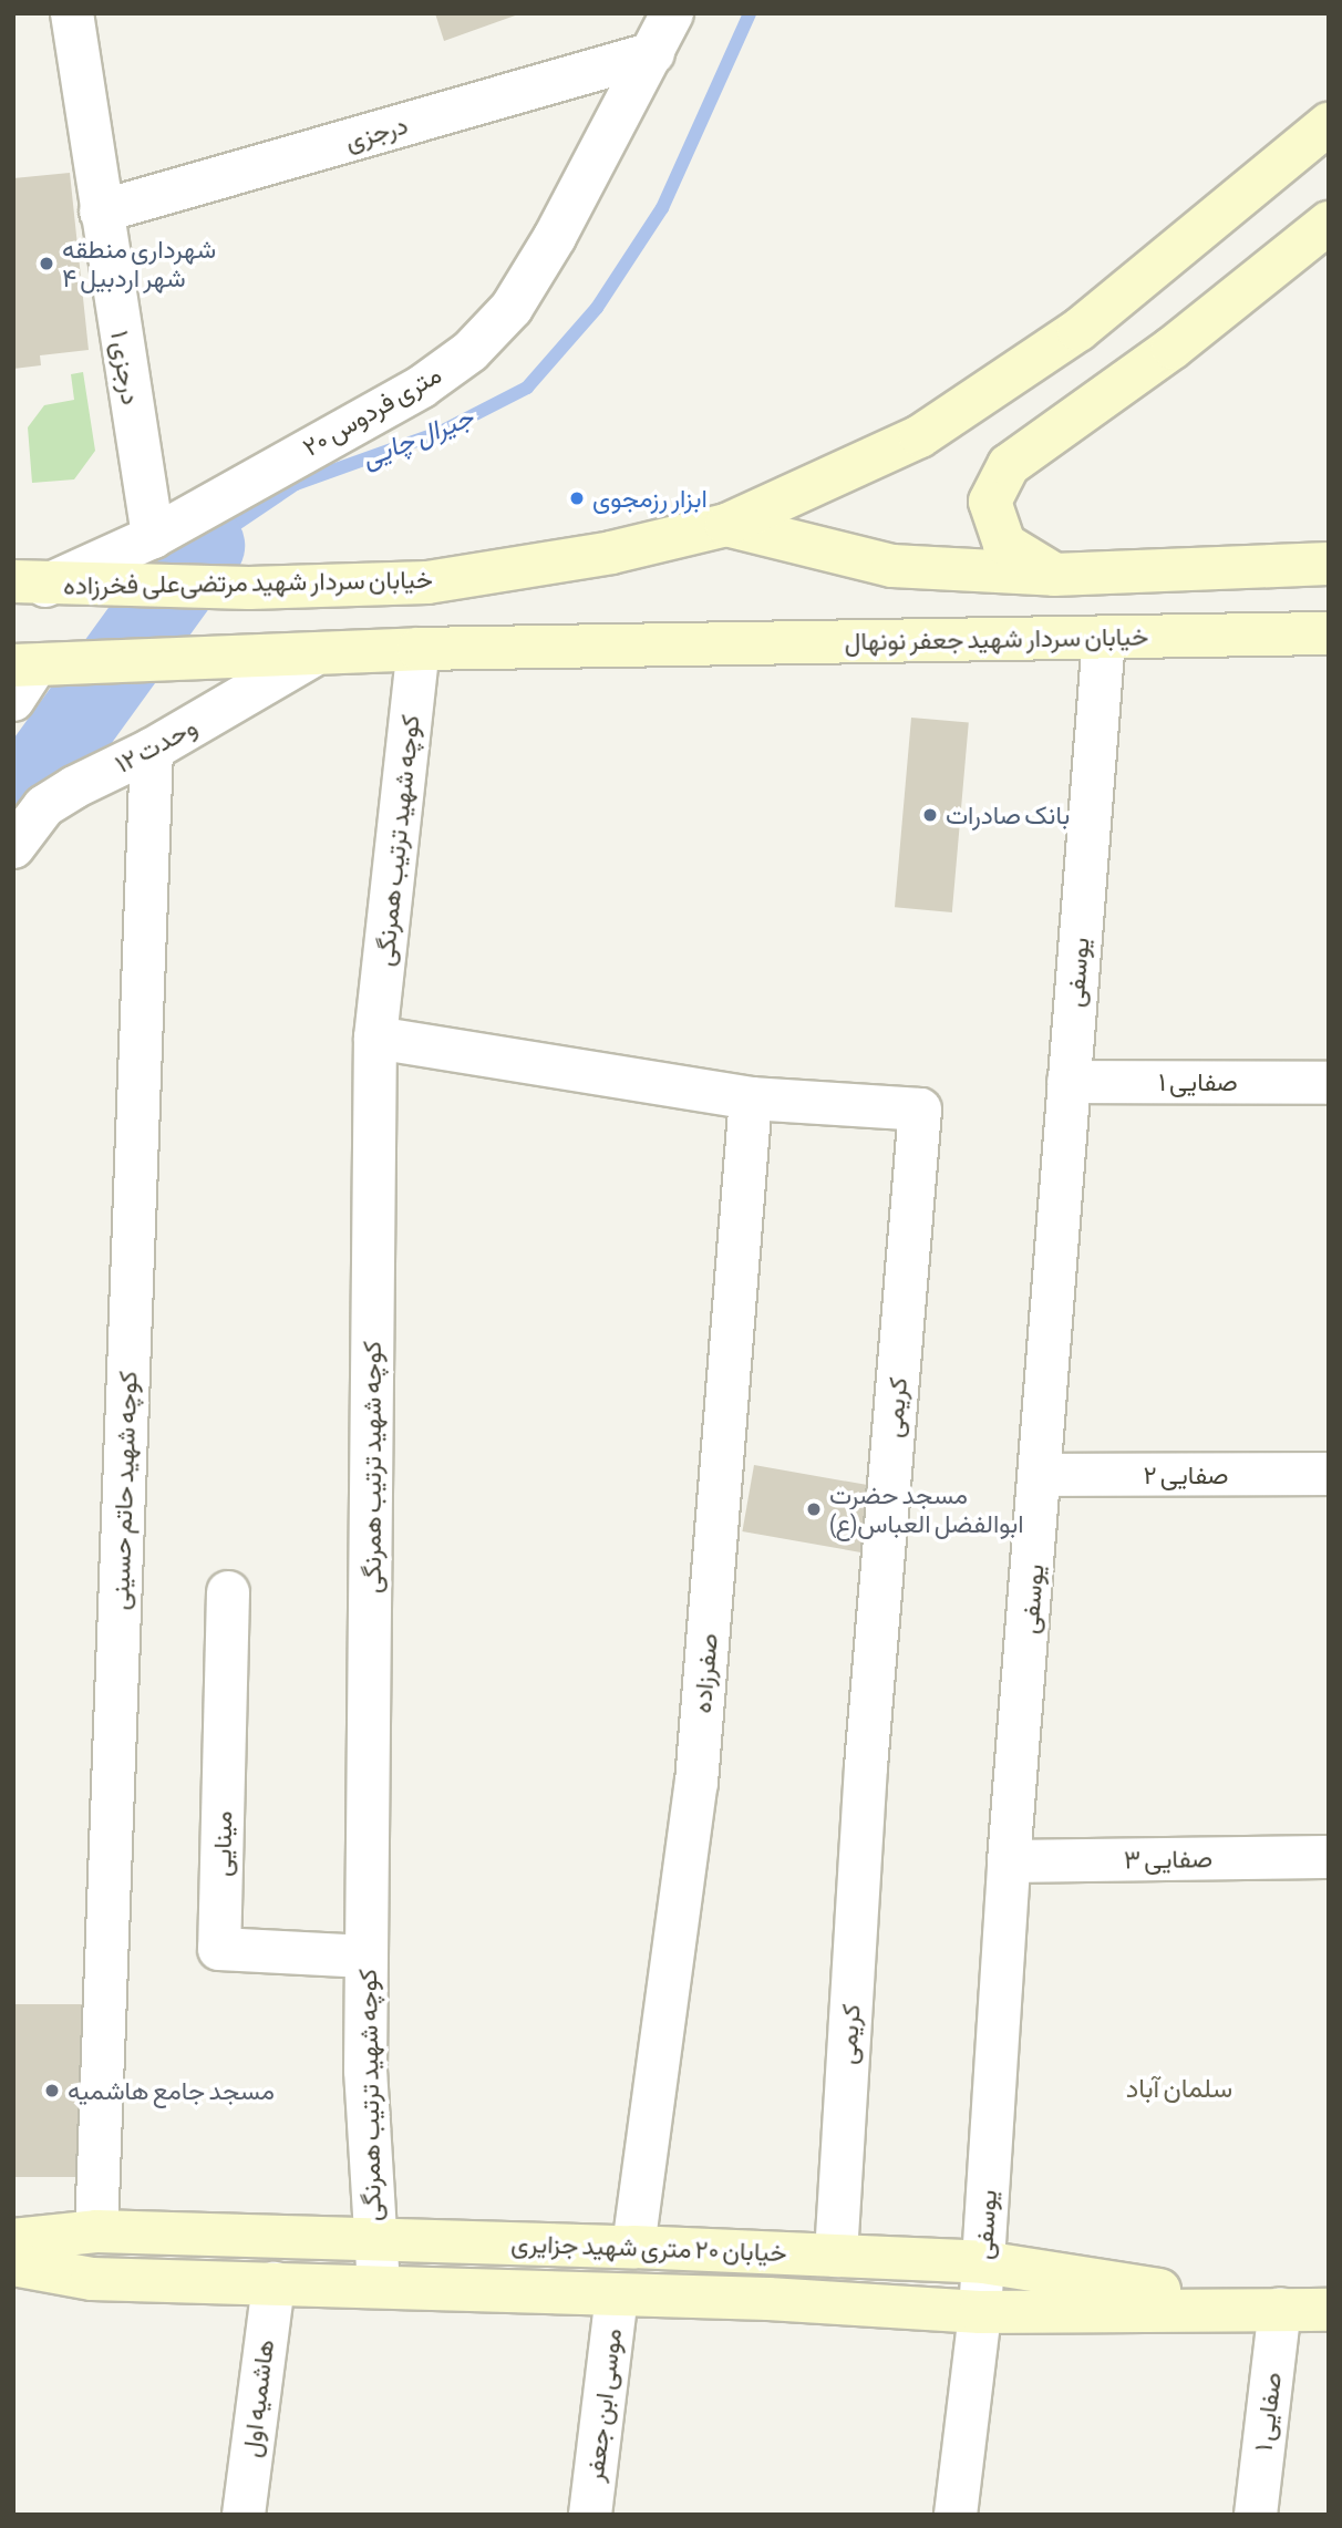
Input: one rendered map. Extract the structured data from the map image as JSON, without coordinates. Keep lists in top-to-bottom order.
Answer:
{
  "streets": {
    "main road": ["خیابان سردار شهید مرتضی‌علی فخرزاده", "خیابان سردار شهید جعفر نونهال", "خیابان ۲۰ متری شهید جزایری"],
    "street": [
      "درجزی",
      "درجزی ۱",
      "۲۰ متری فردوس",
      "وحدت ۱۲",
      "کوچه شهید ترتیب همرنگی",
      "یوسفی",
      "صفایی ۱",
      "کریمی",
      "صفایی ۲",
      "کوچه شهید حاتم حسینی",
      "صفرزاده",
      "مینایی",
      "صفایی ۳",
      "هاشمیه اول",
      "موسی ابن جعفر"
    ]
  },
  "crossings": [
    ["درجزی", "درجزی ۱"],
    ["درجزی", "۲۰ متری فردوس"],
    ["درجزی ۱", "۲۰ متری فردوس"],
    ["۲۰ متری فردوس", "خیابان سردار شهید مرتضی‌علی فخرزاده"],
    ["خیابان سردار شهید جعفر نونهال", "کوچه شهید ترتیب همرنگی"],
    ["خیابان سردار شهید جعفر نونهال", "یوسفی"],
    ["وحدت ۱۲", "کوچه شهید حاتم حسینی"],
    ["کوچه شهید ترتیب همرنگی", "کریمی"],
    ["کوچه شهید ترتیب همرنگی", "مینایی"],
    ["کوچه شهید ترتیب همرنگی", "خیابان ۲۰ متری شهید جزایری"],
    ["یوسفی", "صفایی ۱"],
    ["یوسفی", "صفایی ۲"],
    ["یوسفی", "صفایی ۳"],
    ["یوسفی", "خیابان ۲۰ متری شهید جزایری"],
    ["صفایی ۱", "خیابان ۲۰ متری شهید جزایری"],
    ["کریمی", "صفرزاده"],
    ["کریمی", "خیابان ۲۰ متری شهید جزایری"],
    ["کوچه شهید حاتم حسینی", "خیابان ۲۰ متری شهید جزایری"],
    ["صفرزاده", "خیابان ۲۰ متری شهید جزایری"],
    ["خیابان ۲۰ متری شهید جزایری", "هاشمیه اول"],
    ["خیابان ۲۰ متری شهید جزایری", "موسی ابن جعفر"]
  ],
  "districts": ["سلمان آباد"],
  "water": ["جیرال چایی"],
  "places": [
    "شهرداری منطقه ۴ شهر اردبیل",
    "ابزار رزمجوی",
    "بانک صادرات",
    "مسجد حضرت ابوالفضل العباس(ع)",
    "مسجد جامع هاشمیه"
  ]
}
